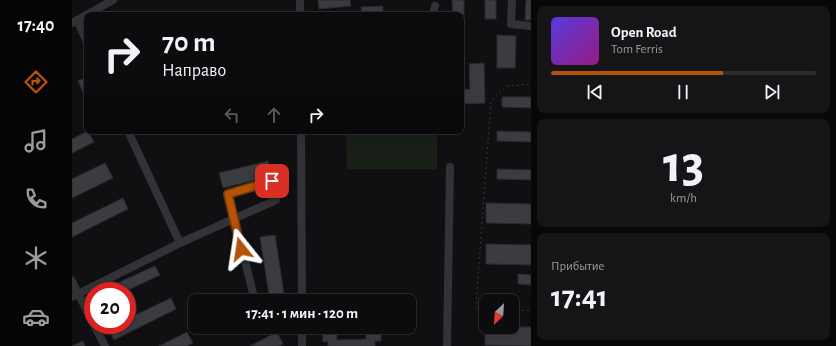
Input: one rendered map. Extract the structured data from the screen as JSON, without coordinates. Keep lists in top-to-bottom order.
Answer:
{
  "north": "bottom left",
  "page": {
    "tabs": "17:40",
    "turn": ["70 m", "Направо"],
    "song": ["Open Road", "Tom Ferris"],
    "tile": [
      ["13", "km/h"],
      ["Прибытие", "17:41"]
    ],
    "limit": "20",
    "trip": "17:41 · 1 мин · 120 m"
  }
}
